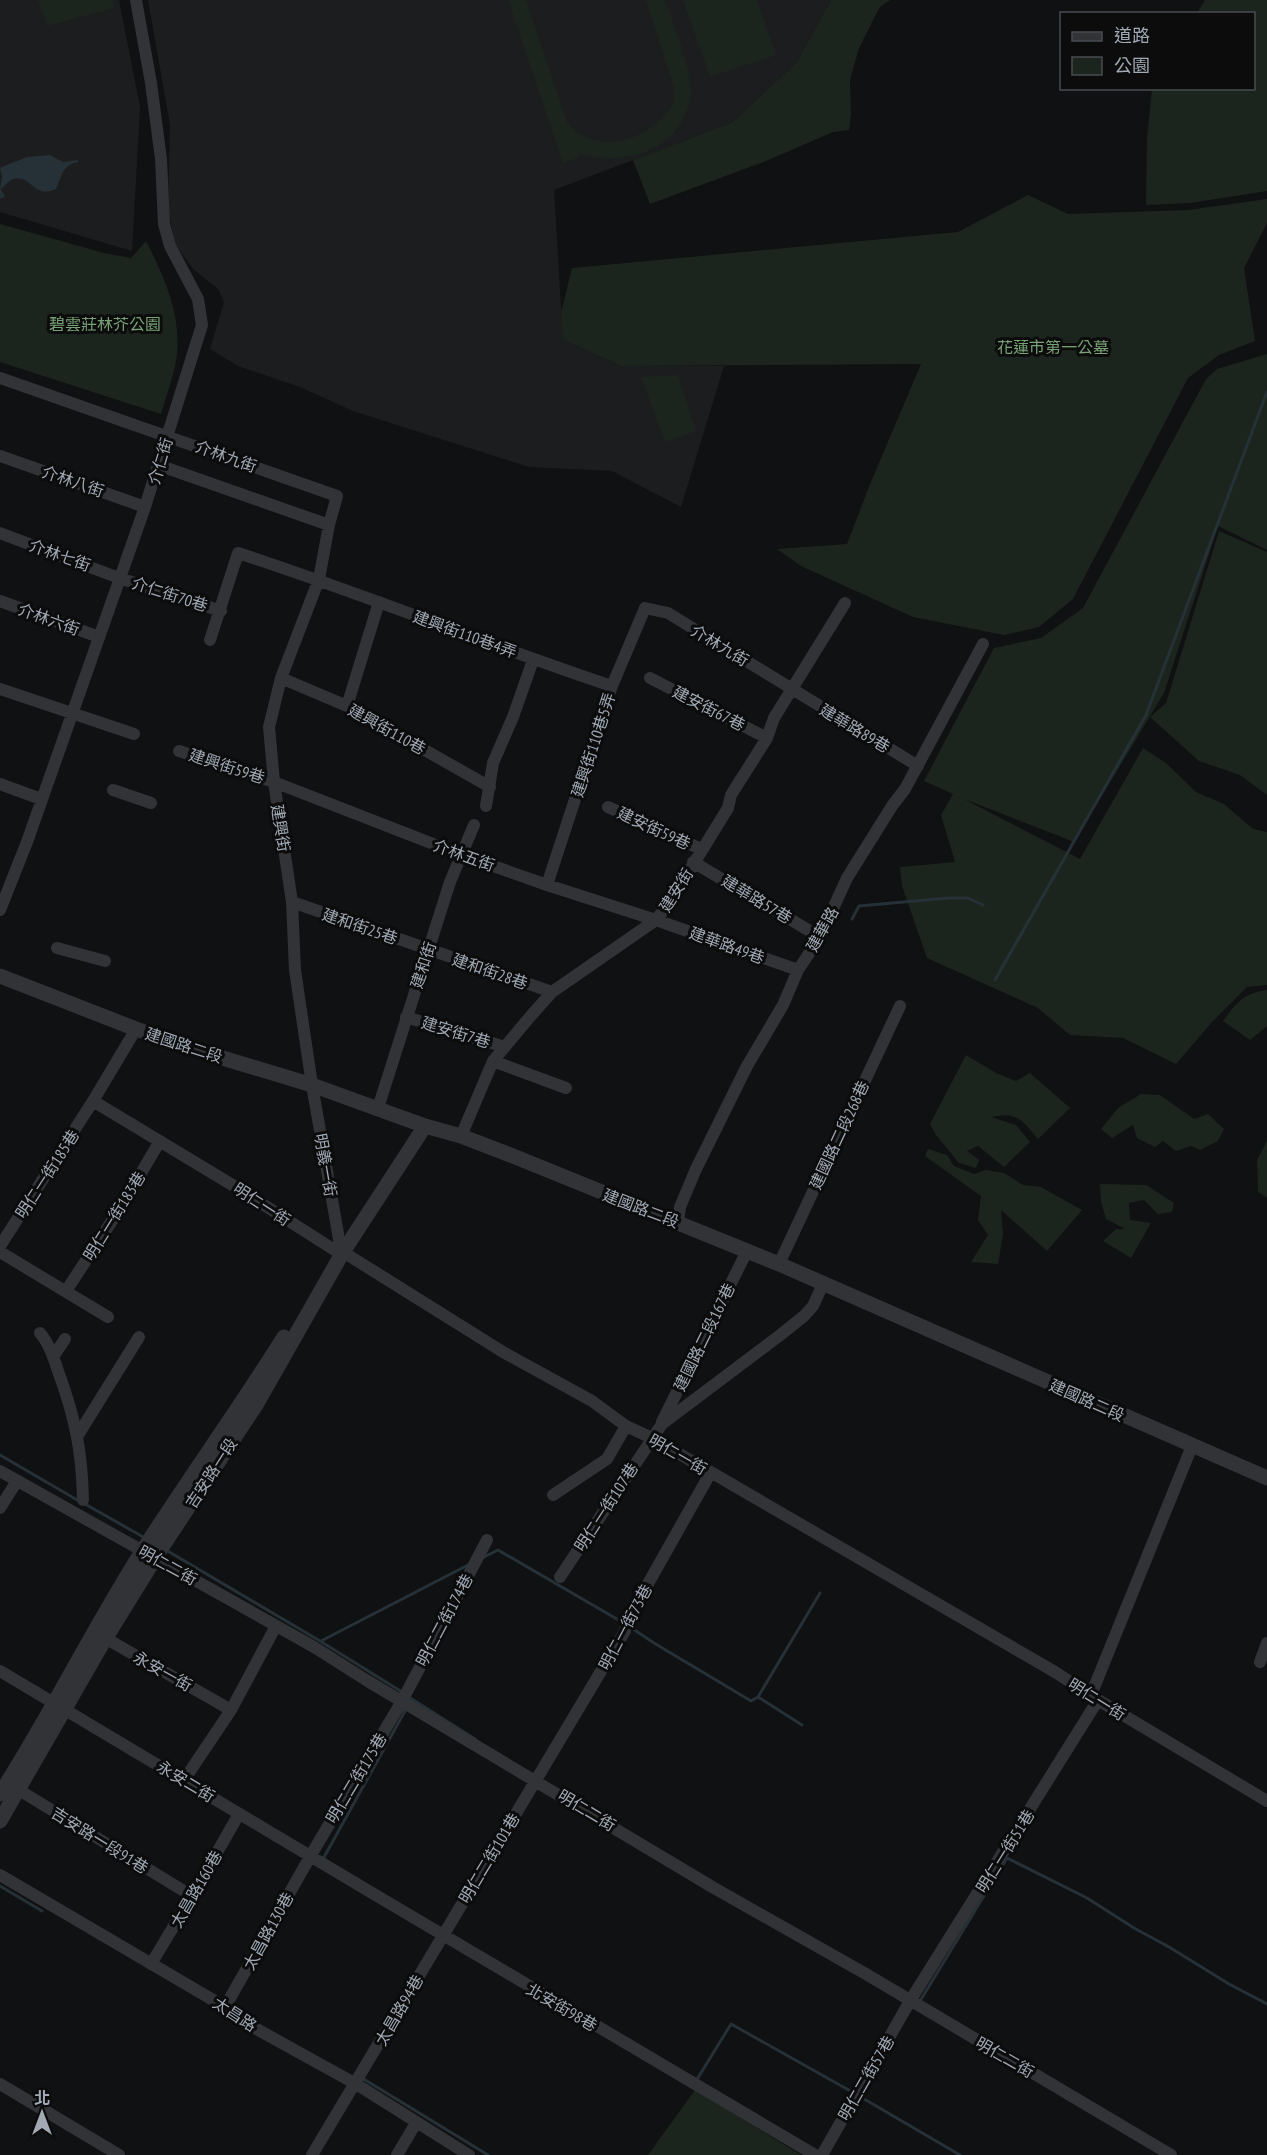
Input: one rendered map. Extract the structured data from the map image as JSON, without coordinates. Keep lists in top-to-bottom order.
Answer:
{
  "streets": {
    "street": [
      "介林九街",
      "介仁街",
      "介林八街",
      "介林七街",
      "介仁街70巷",
      "介林六街",
      "建興街110巷4弄",
      "建安街67巷",
      "建華路89巷",
      "建興街110巷",
      "建興街110巷5弄",
      "建興街59巷",
      "建興街",
      "建安街59巷",
      "介林五街",
      "建安街",
      "建華路57巷",
      "建和街25巷",
      "建華路",
      "建華路49巷",
      "建和街",
      "建和街28巷",
      "建安街7巷",
      "建國路二段",
      "建國路二段268巷",
      "明義一街",
      "明仁一街185巷",
      "明仁一街",
      "明仁一街183巷",
      "建國路二段167巷",
      "吉安路一段",
      "明仁一街107巷",
      "明仁二街",
      "明仁二街174巷",
      "明仁一街73巷",
      "永安一街",
      "明仁二街175巷",
      "永安二街",
      "吉安路一段91巷",
      "明仁一街51巷",
      "明仁二街101巷",
      "太昌路160巷",
      "太昌路130巷",
      "北安街98巷",
      "太昌路94巷",
      "太昌路",
      "明仁二街57巷"
    ]
  },
  "crossings": [
    ["介林九街", "介仁街"],
    ["介林九街", "建興街110巷4弄"],
    ["介林九街", "建華路89巷"],
    ["介林九街", "建興街110巷5弄"],
    ["介林九街", "建興街"],
    ["介林九街", "建安街"],
    ["介仁街", "介林八街"],
    ["介仁街", "介林七街"],
    ["介仁街", "介仁街70巷"],
    ["介仁街", "介林六街"],
    ["介林七街", "介仁街70巷"],
    ["介仁街70巷", "建興街110巷4弄"],
    ["建興街110巷4弄", "建興街110巷5弄"],
    ["建興街110巷4弄", "建興街"],
    ["建安街67巷", "建安街"],
    ["建華路89巷", "建安街"],
    ["建華路89巷", "建華路"],
    ["建興街110巷", "建興街"],
    ["建興街110巷5弄", "介林五街"],
    ["建興街59巷", "建興街"],
    ["建興街59巷", "介林五街"],
    ["建興街", "介林五街"],
    ["建興街", "建和街25巷"],
    ["建興街", "建國路二段"],
    ["建興街", "明義一街"],
    ["建安街59巷", "建安街"],
    ["介林五街", "建安街"],
    ["介林五街", "建華路49巷"],
    ["介林五街", "建和街"],
    ["建安街", "建華路57巷"],
    ["建安街", "建華路49巷"],
    ["建安街", "建和街28巷"],
    ["建安街", "建安街7巷"],
    ["建安街", "建國路二段"],
    ["建華路57巷", "建華路"],
    ["建和街25巷", "建和街"],
    ["建和街25巷", "建和街28巷"],
    ["建華路", "建華路49巷"],
    ["建華路", "建國路二段"],
    ["建和街", "建和街28巷"],
    ["建和街", "建安街7巷"],
    ["建和街", "建國路二段"],
    ["建國路二段", "建國路二段268巷"],
    ["建國路二段", "明義一街"],
    ["建國路二段", "明仁一街185巷"],
    ["建國路二段", "建國路二段167巷"],
    ["建國路二段", "吉安路一段"],
    ["建國路二段", "明仁一街51巷"],
    ["明義一街", "明仁一街"],
    ["明義一街", "吉安路一段"],
    ["明仁一街185巷", "明仁一街"],
    ["明仁一街", "明仁一街183巷"],
    ["明仁一街", "吉安路一段"],
    ["明仁一街", "明仁一街107巷"],
    ["明仁一街", "明仁一街73巷"],
    ["明仁一街", "明仁一街51巷"],
    ["建國路二段167巷", "明仁一街107巷"],
    ["吉安路一段", "明仁二街"],
    ["吉安路一段", "永安一街"],
    ["吉安路一段", "永安二街"],
    ["吉安路一段", "吉安路一段91巷"],
    ["明仁二街", "明仁二街174巷"],
    ["明仁二街", "明仁一街73巷"],
    ["明仁二街", "明仁二街175巷"],
    ["明仁二街", "明仁一街51巷"],
    ["明仁二街", "明仁二街101巷"],
    ["明仁二街", "明仁二街57巷"],
    ["明仁二街174巷", "明仁二街175巷"],
    ["明仁一街73巷", "明仁二街101巷"],
    ["明仁二街175巷", "永安二街"],
    ["明仁二街175巷", "太昌路130巷"],
    ["明仁二街175巷", "北安街98巷"],
    ["永安二街", "太昌路160巷"],
    ["永安二街", "太昌路130巷"],
    ["永安二街", "北安街98巷"],
    ["吉安路一段91巷", "太昌路160巷"],
    ["明仁一街51巷", "明仁二街57巷"],
    ["明仁二街101巷", "北安街98巷"],
    ["明仁二街101巷", "太昌路94巷"],
    ["太昌路160巷", "太昌路"],
    ["太昌路130巷", "北安街98巷"],
    ["太昌路130巷", "太昌路"],
    ["北安街98巷", "太昌路94巷"],
    ["太昌路94巷", "太昌路"]
  ],
  "parks": ["碧雲莊林芥公園", "花蓮市第一公墓"],
  "legend": ["道路", "公園"],
  "north": "top"
}
